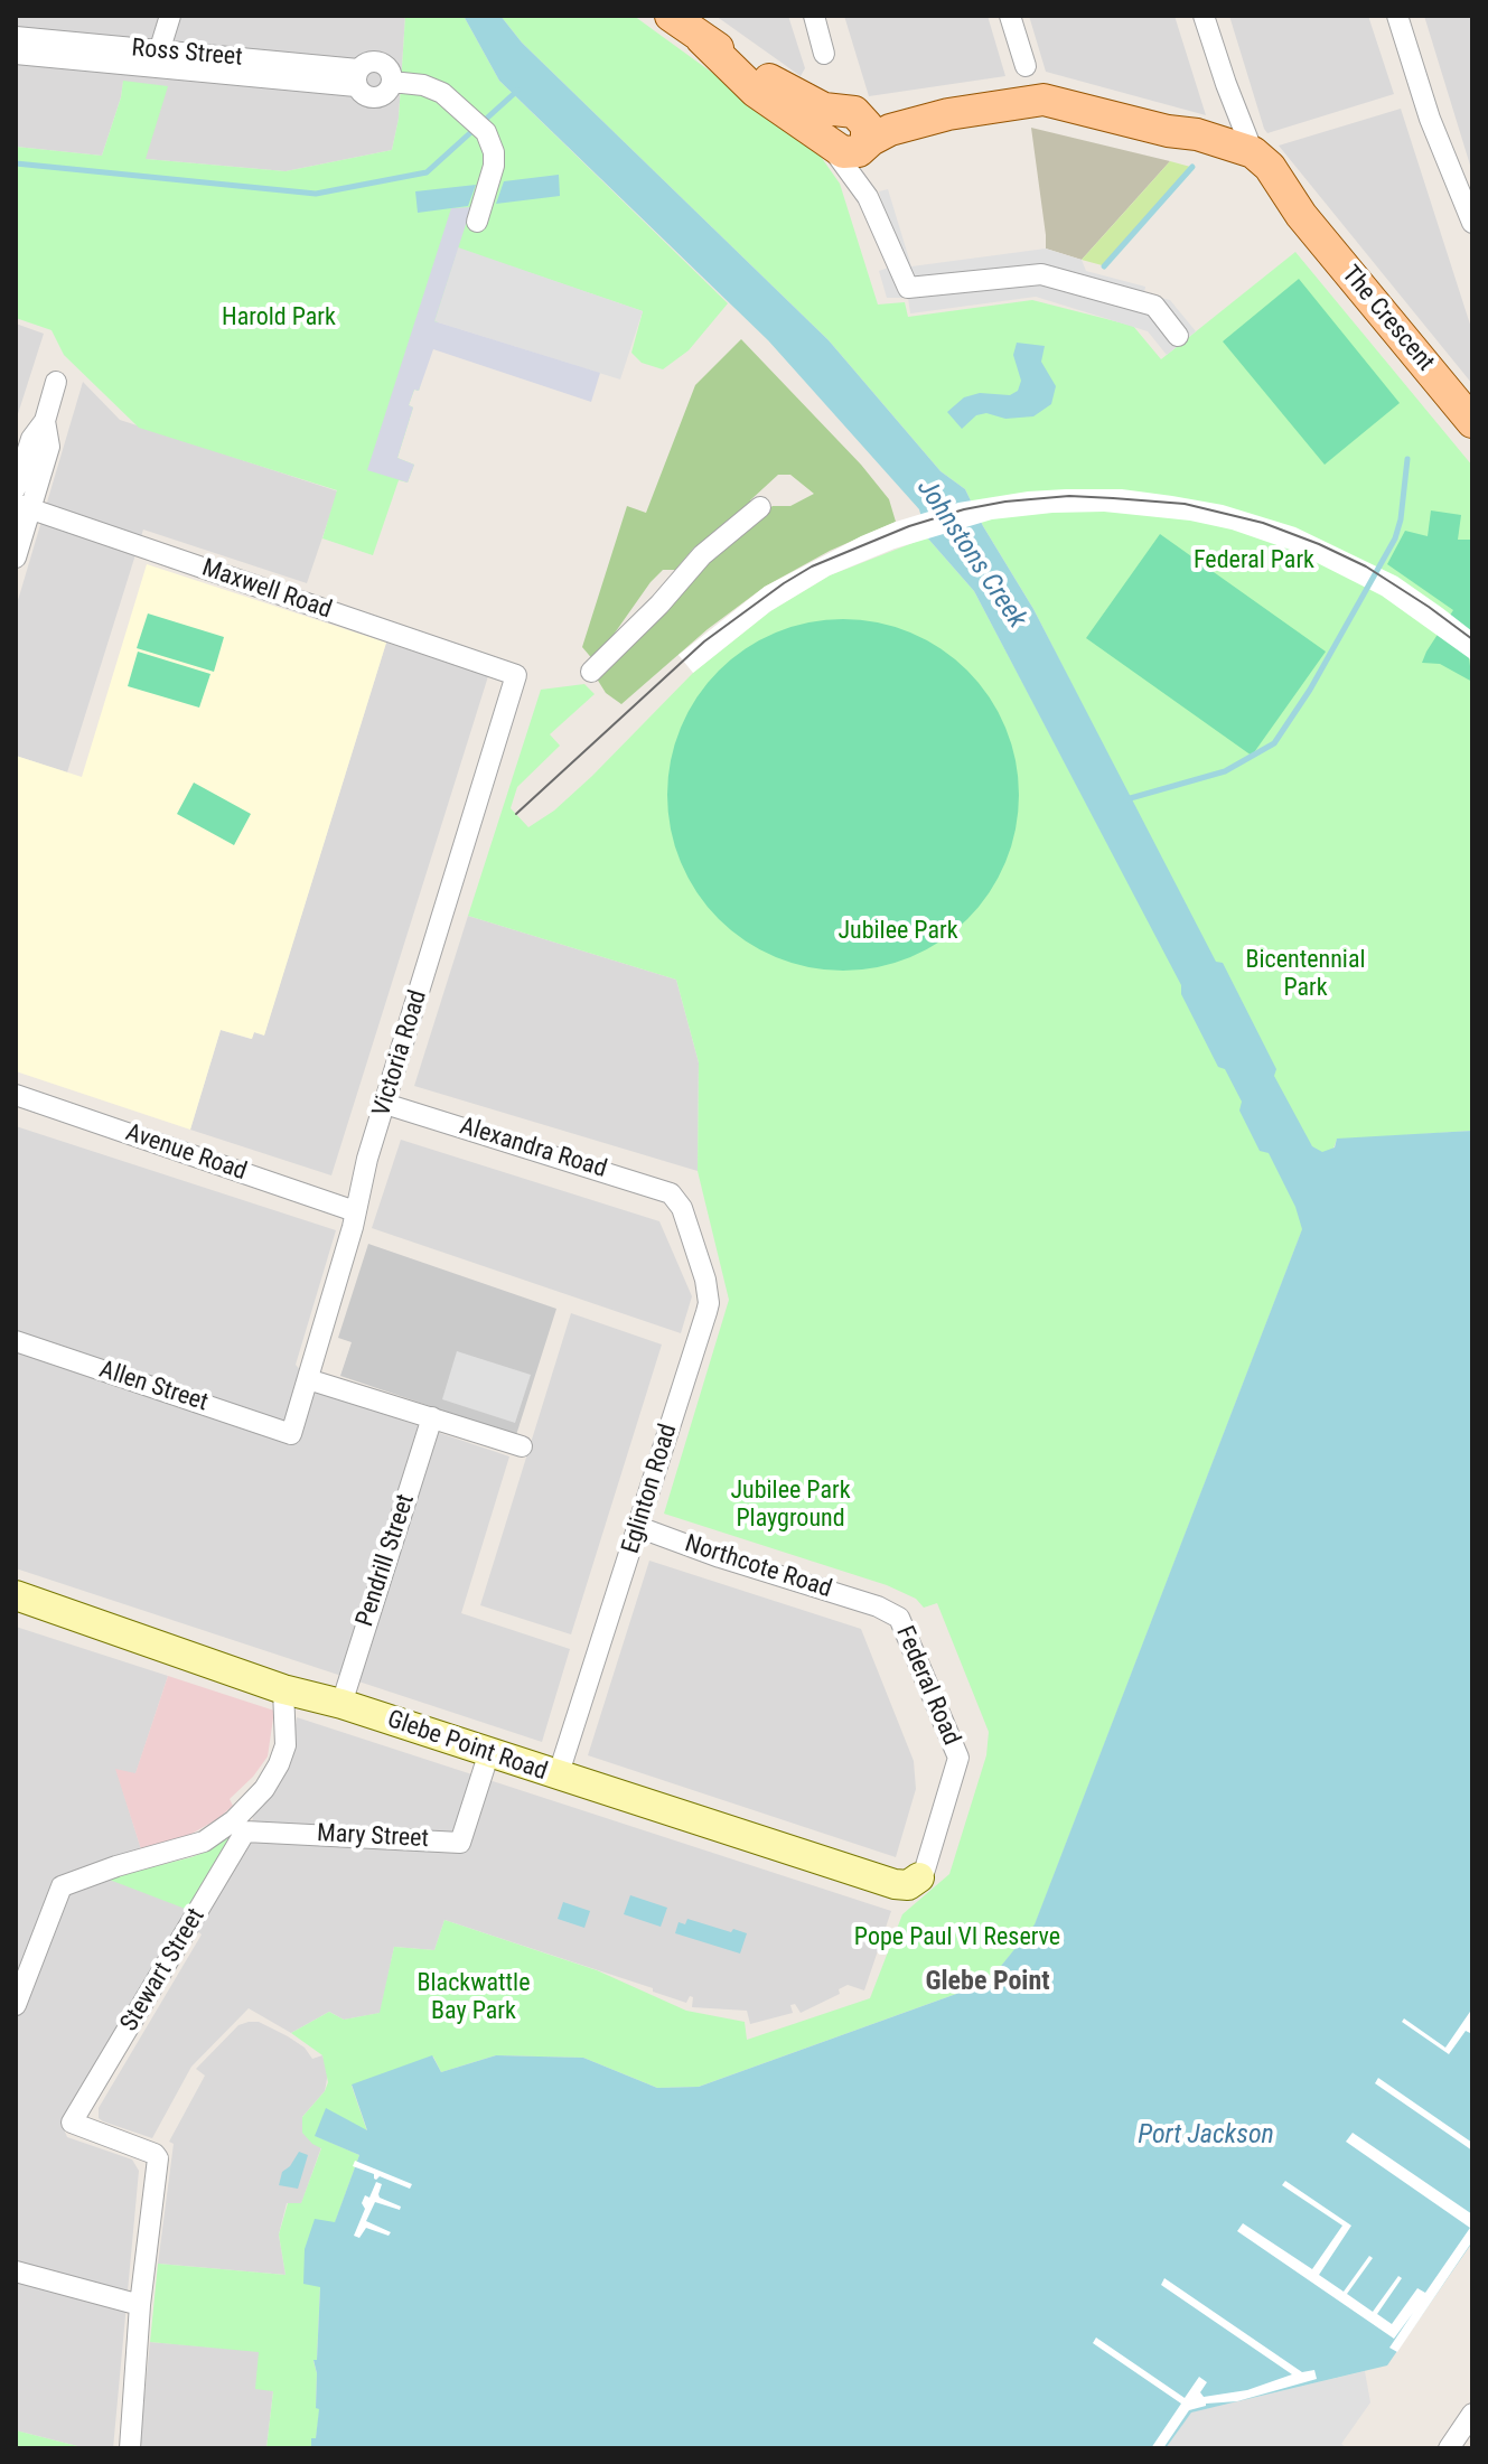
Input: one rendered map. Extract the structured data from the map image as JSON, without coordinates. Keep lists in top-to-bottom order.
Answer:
{
  "streets": {
    "main road": ["The Crescent"],
    "street": [
      "Ross Street",
      "Maxwell Road",
      "Victoria Road",
      "Alexandra Road",
      "Avenue Road",
      "Allen Street",
      "Eglinton Road",
      "Pendrill Street",
      "Northcote Road",
      "Federal Road",
      "Glebe Point Road",
      "Mary Street",
      "Stewart Street"
    ]
  },
  "crossings": [
    ["Maxwell Road", "Victoria Road"],
    ["Victoria Road", "Alexandra Road"],
    ["Victoria Road", "Avenue Road"],
    ["Victoria Road", "Allen Street"],
    ["Alexandra Road", "Eglinton Road"],
    ["Eglinton Road", "Northcote Road"],
    ["Eglinton Road", "Glebe Point Road"],
    ["Pendrill Street", "Glebe Point Road"],
    ["Northcote Road", "Federal Road"],
    ["Federal Road", "Glebe Point Road"],
    ["Glebe Point Road", "Mary Street"],
    ["Mary Street", "Stewart Street"]
  ],
  "districts": ["Glebe Point"],
  "water": ["Johnstons Creek", "Port Jackson"],
  "parks": [
    "Harold Park",
    "Federal Park",
    "Jubilee Park",
    "Bicentennial Park",
    "Jubilee Park Playground",
    "Pope Paul VI Reserve",
    "Blackwattle Bay Park"
  ]
}
